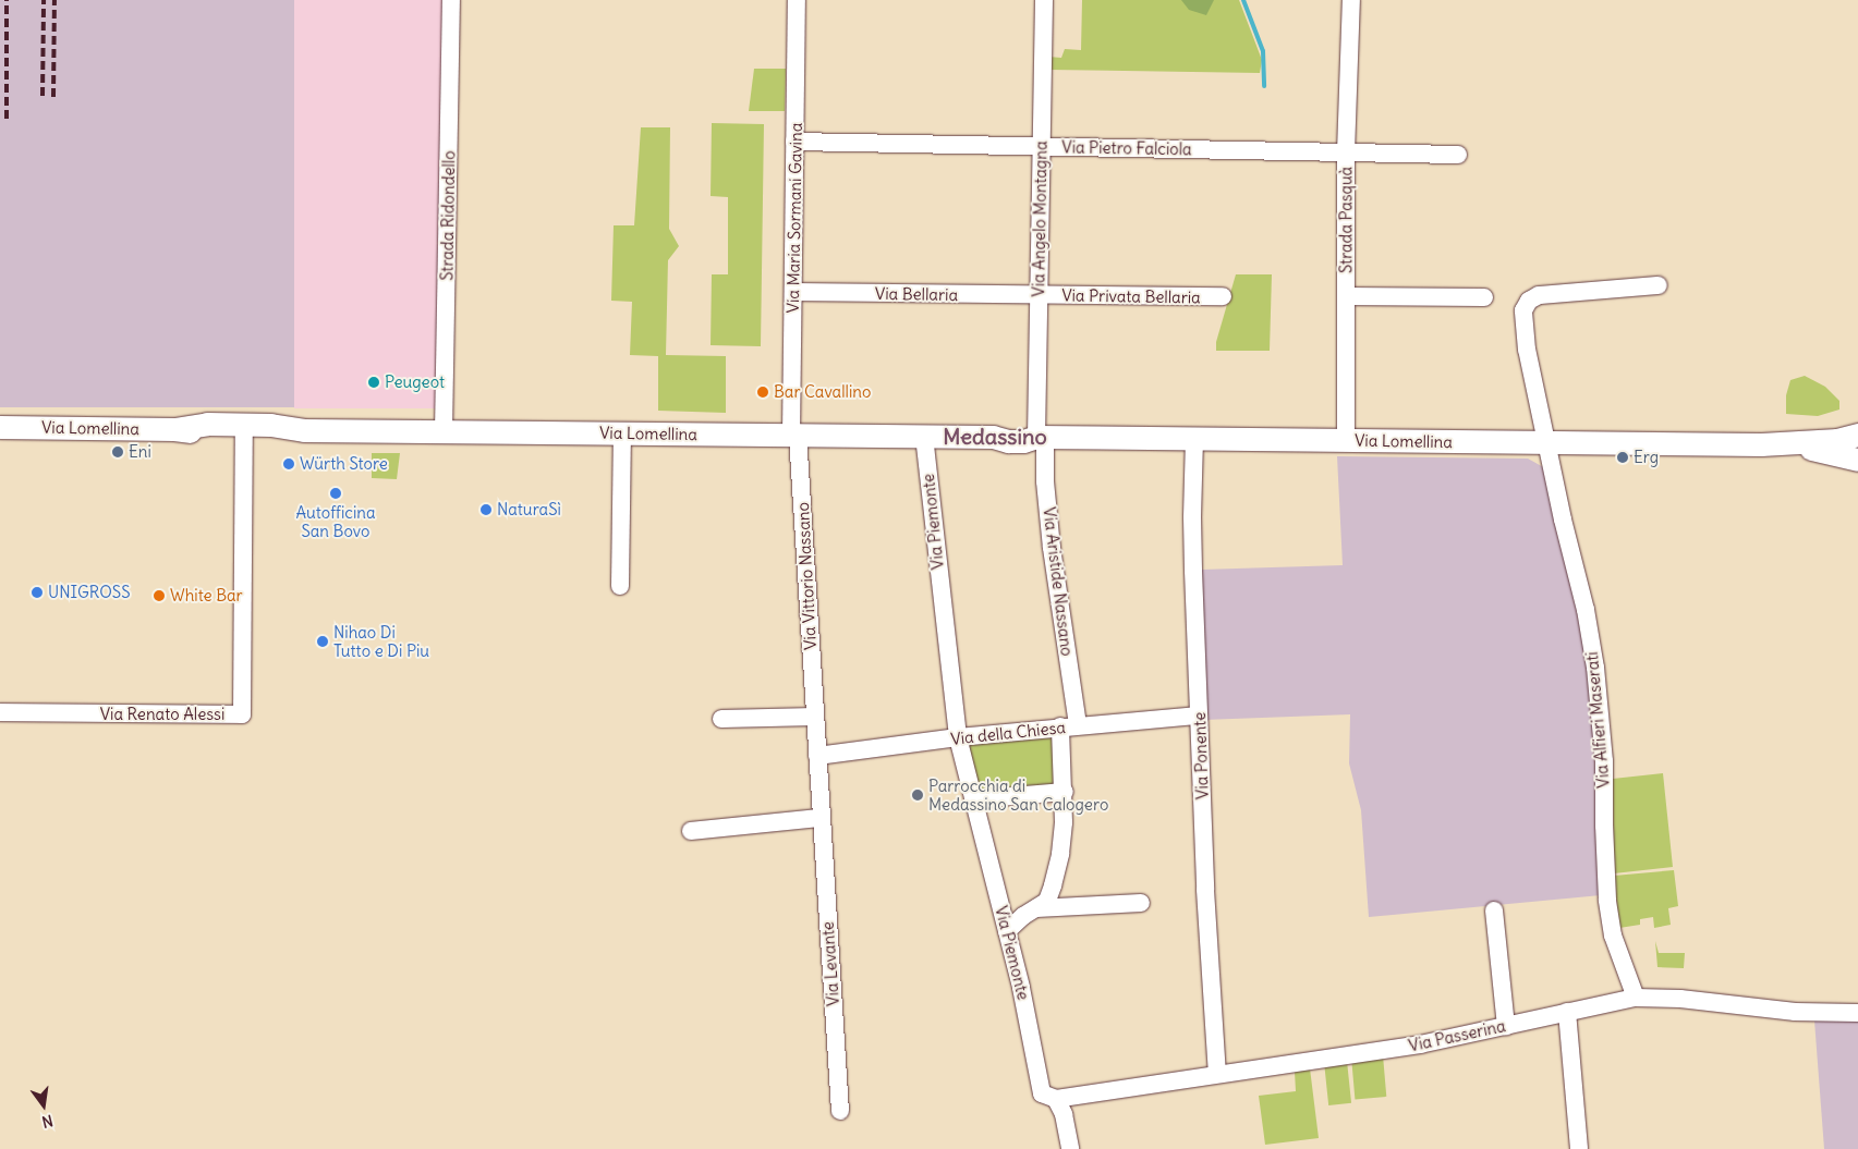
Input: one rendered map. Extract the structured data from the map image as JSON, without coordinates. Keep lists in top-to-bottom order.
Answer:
{
  "streets": {
    "main road": ["Via Lomellina"],
    "street": [
      "Via Pietro Falciola",
      "Strada Ridondello",
      "Via Maria Sormani Gavina",
      "Via Angelo Montagna",
      "Strada Pasquà",
      "Via Bellaria",
      "Via Privata Bellaria",
      "Via Piemonte",
      "Via Vittorio Nassano",
      "Via Aristide Nassano",
      "Via Renato Alessi",
      "Via Alfieri Maserati",
      "Via della Chiesa",
      "Via Ponente",
      "Via Levante",
      "Via Passerina"
    ]
  },
  "crossings": [
    ["Via Pietro Falciola", "Via Maria Sormani Gavina"],
    ["Via Pietro Falciola", "Via Angelo Montagna"],
    ["Via Pietro Falciola", "Strada Pasquà"],
    ["Strada Ridondello", "Via Lomellina"],
    ["Via Maria Sormani Gavina", "Via Bellaria"],
    ["Via Maria Sormani Gavina", "Via Lomellina"],
    ["Via Maria Sormani Gavina", "Via Vittorio Nassano"],
    ["Via Angelo Montagna", "Via Bellaria"],
    ["Via Angelo Montagna", "Via Privata Bellaria"],
    ["Via Angelo Montagna", "Via Lomellina"],
    ["Via Angelo Montagna", "Via Aristide Nassano"],
    ["Strada Pasquà", "Via Lomellina"],
    ["Via Bellaria", "Via Privata Bellaria"],
    ["Via Lomellina", "Via Piemonte"],
    ["Via Lomellina", "Via Vittorio Nassano"],
    ["Via Lomellina", "Via Aristide Nassano"],
    ["Via Lomellina", "Via Renato Alessi"],
    ["Via Lomellina", "Via Alfieri Maserati"],
    ["Via Lomellina", "Via Ponente"],
    ["Via Piemonte", "Via Aristide Nassano"],
    ["Via Piemonte", "Via della Chiesa"],
    ["Via Piemonte", "Via Passerina"],
    ["Via Vittorio Nassano", "Via della Chiesa"],
    ["Via Vittorio Nassano", "Via Levante"],
    ["Via Aristide Nassano", "Via della Chiesa"],
    ["Via Alfieri Maserati", "Via Passerina"],
    ["Via della Chiesa", "Via Ponente"],
    ["Via Ponente", "Via Passerina"]
  ],
  "districts": ["Medassino"],
  "places": [
    "Peugeot",
    "Bar Cavallino",
    "Eni",
    "Erg",
    "Würth Store",
    "Autofficina San Bovo",
    "NaturaSì",
    "UNIGROSS",
    "White Bar",
    "Nihao Di Tutto e Di Piu",
    "Parrocchia di Medassino San Calogero"
  ],
  "north": "bottom"
}
